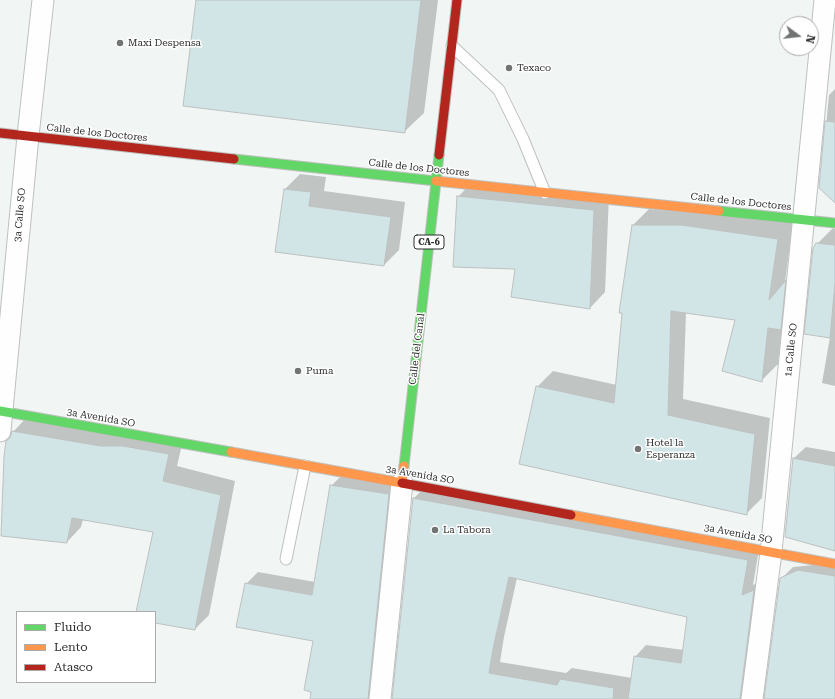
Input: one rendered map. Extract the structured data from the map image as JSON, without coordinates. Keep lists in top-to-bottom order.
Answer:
{
  "streets": {
    "main road": [
      "Calle de los Doctores",
      "CA-6",
      "Calle del Canal",
      "3a Avenida SO"
    ],
    "street": ["3a Calle SO", "1a Calle SO"]
  },
  "crossings": [
    ["Calle de los Doctores", "3a Calle SO"],
    ["Calle de los Doctores", "Calle del Canal"],
    ["Calle de los Doctores", "1a Calle SO"],
    ["3a Calle SO", "3a Avenida SO"],
    ["Calle del Canal", "3a Avenida SO"],
    ["1a Calle SO", "3a Avenida SO"]
  ],
  "places": [
    "Maxi Despensa",
    "Texaco",
    "Puma",
    "Hotel la Esperanza",
    "La Tabora"
  ],
  "legend": ["Fluido", "Lento", "Atasco"],
  "north": "right"
}
